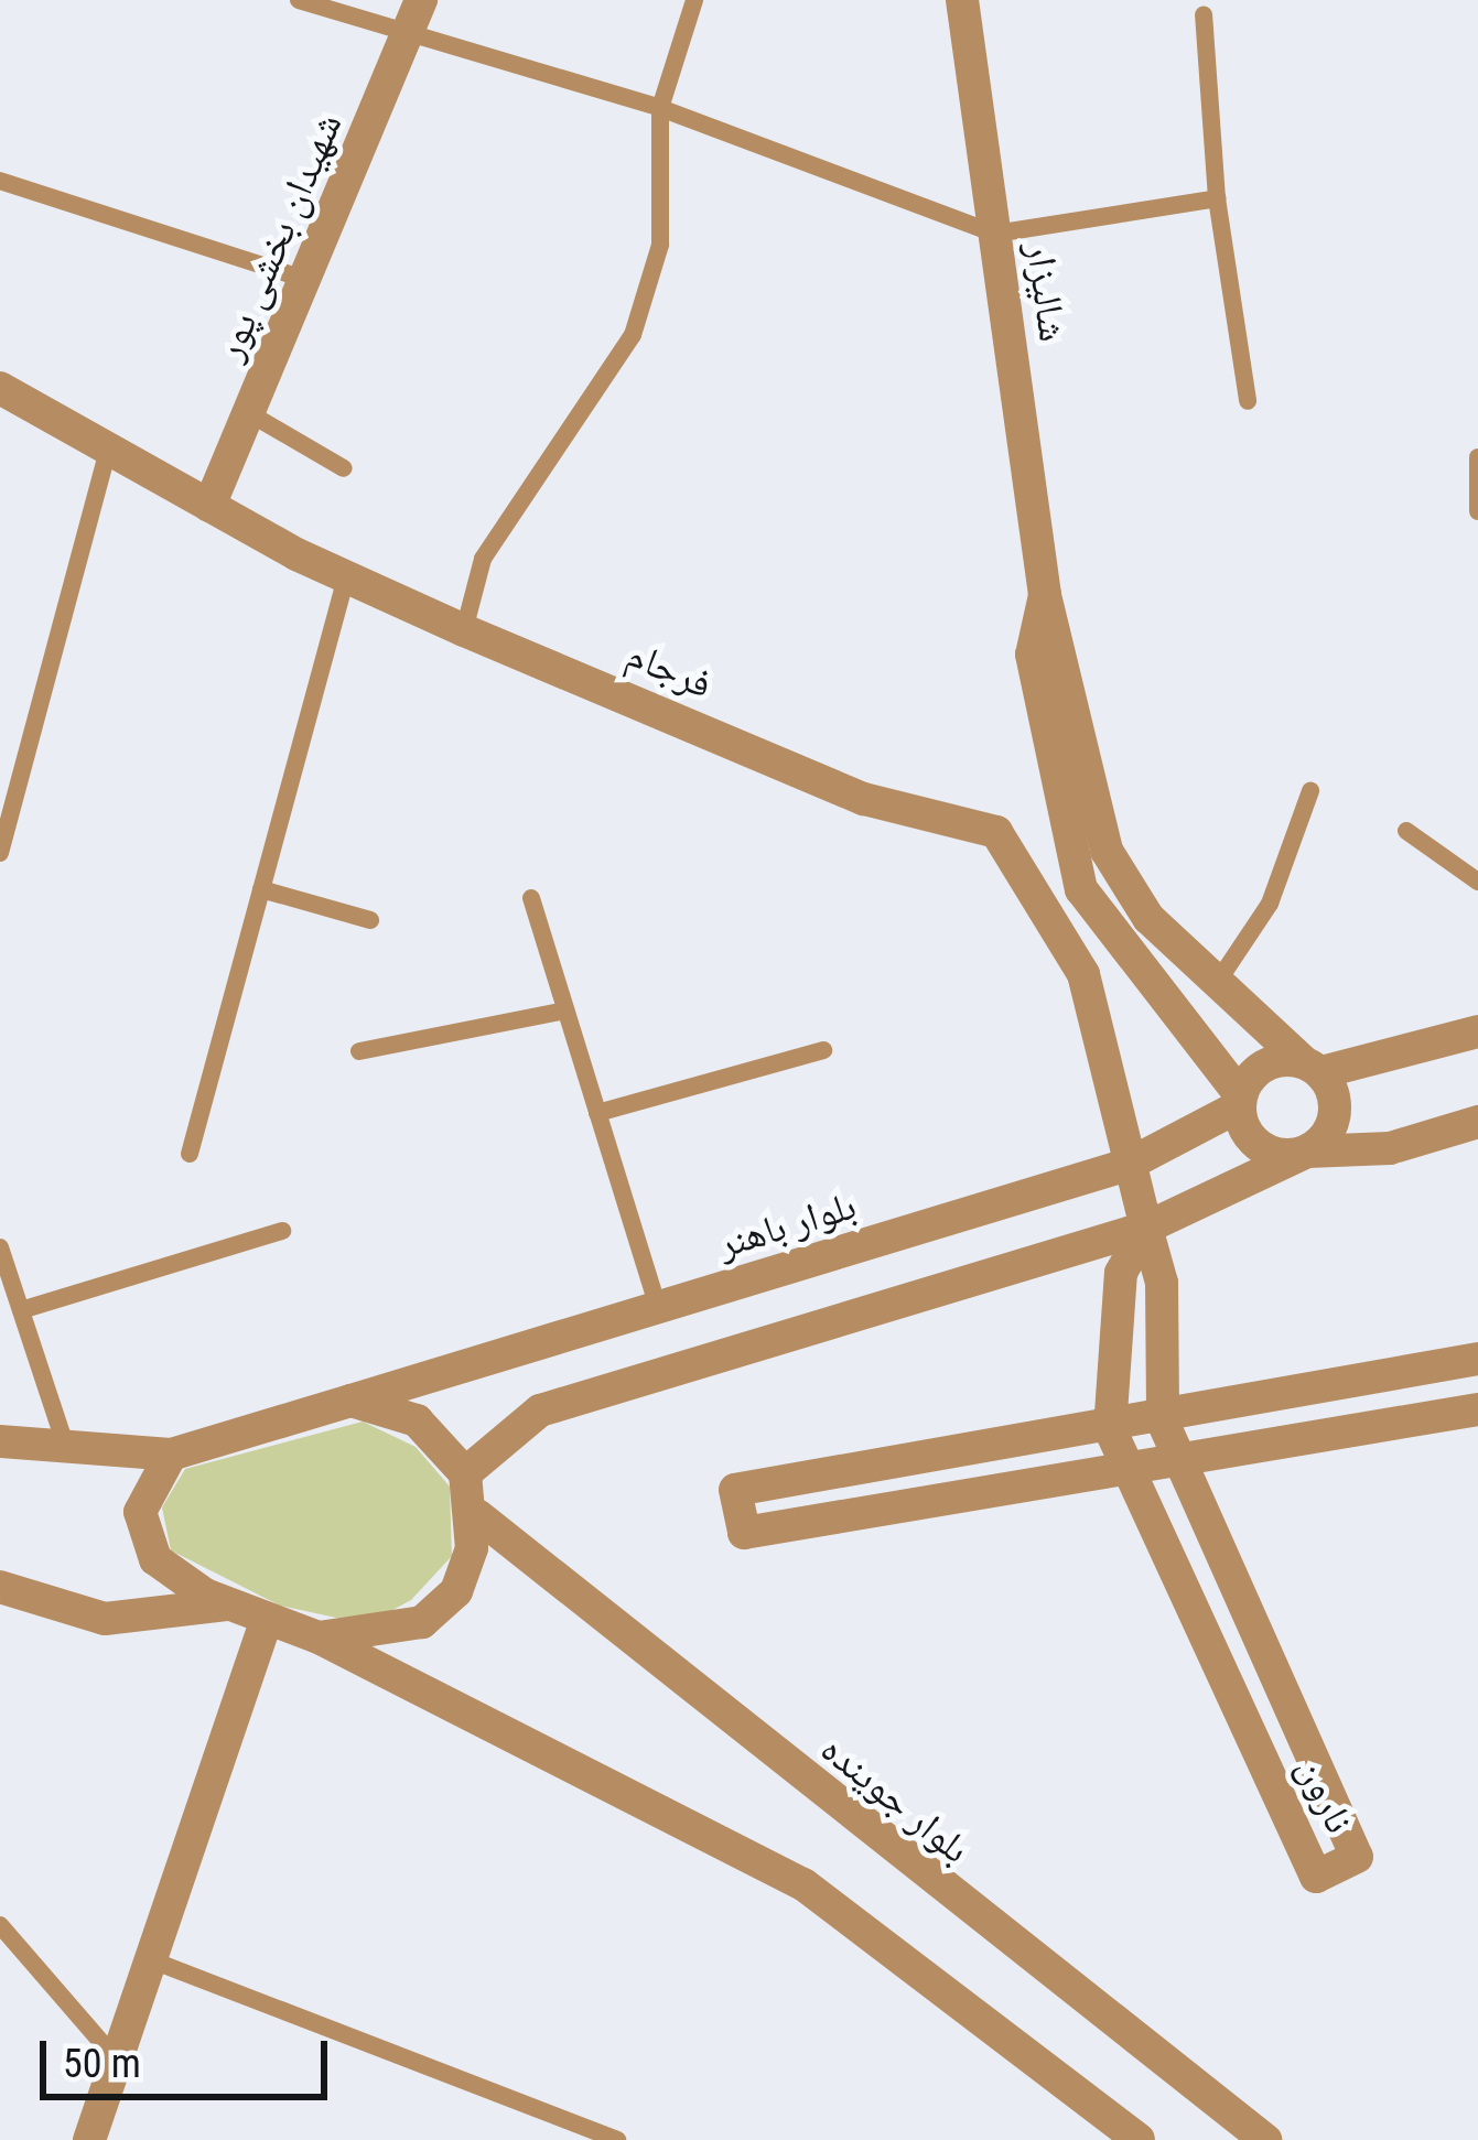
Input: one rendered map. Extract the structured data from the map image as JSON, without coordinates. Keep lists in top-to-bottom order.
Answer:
{
  "streets": {
    "street": [
      "شهیدان بخشی پور",
      "شالیزار",
      "فرجام",
      "بلوار باهنر",
      "نارون",
      "بلوار جوینده"
    ]
  },
  "crossings": [
    ["شهیدان بخشی پور", "فرجام"],
    ["شالیزار", "بلوار باهنر"],
    ["بلوار باهنر", "بلوار جوینده"]
  ],
  "scale_bar": "50 m"
}
